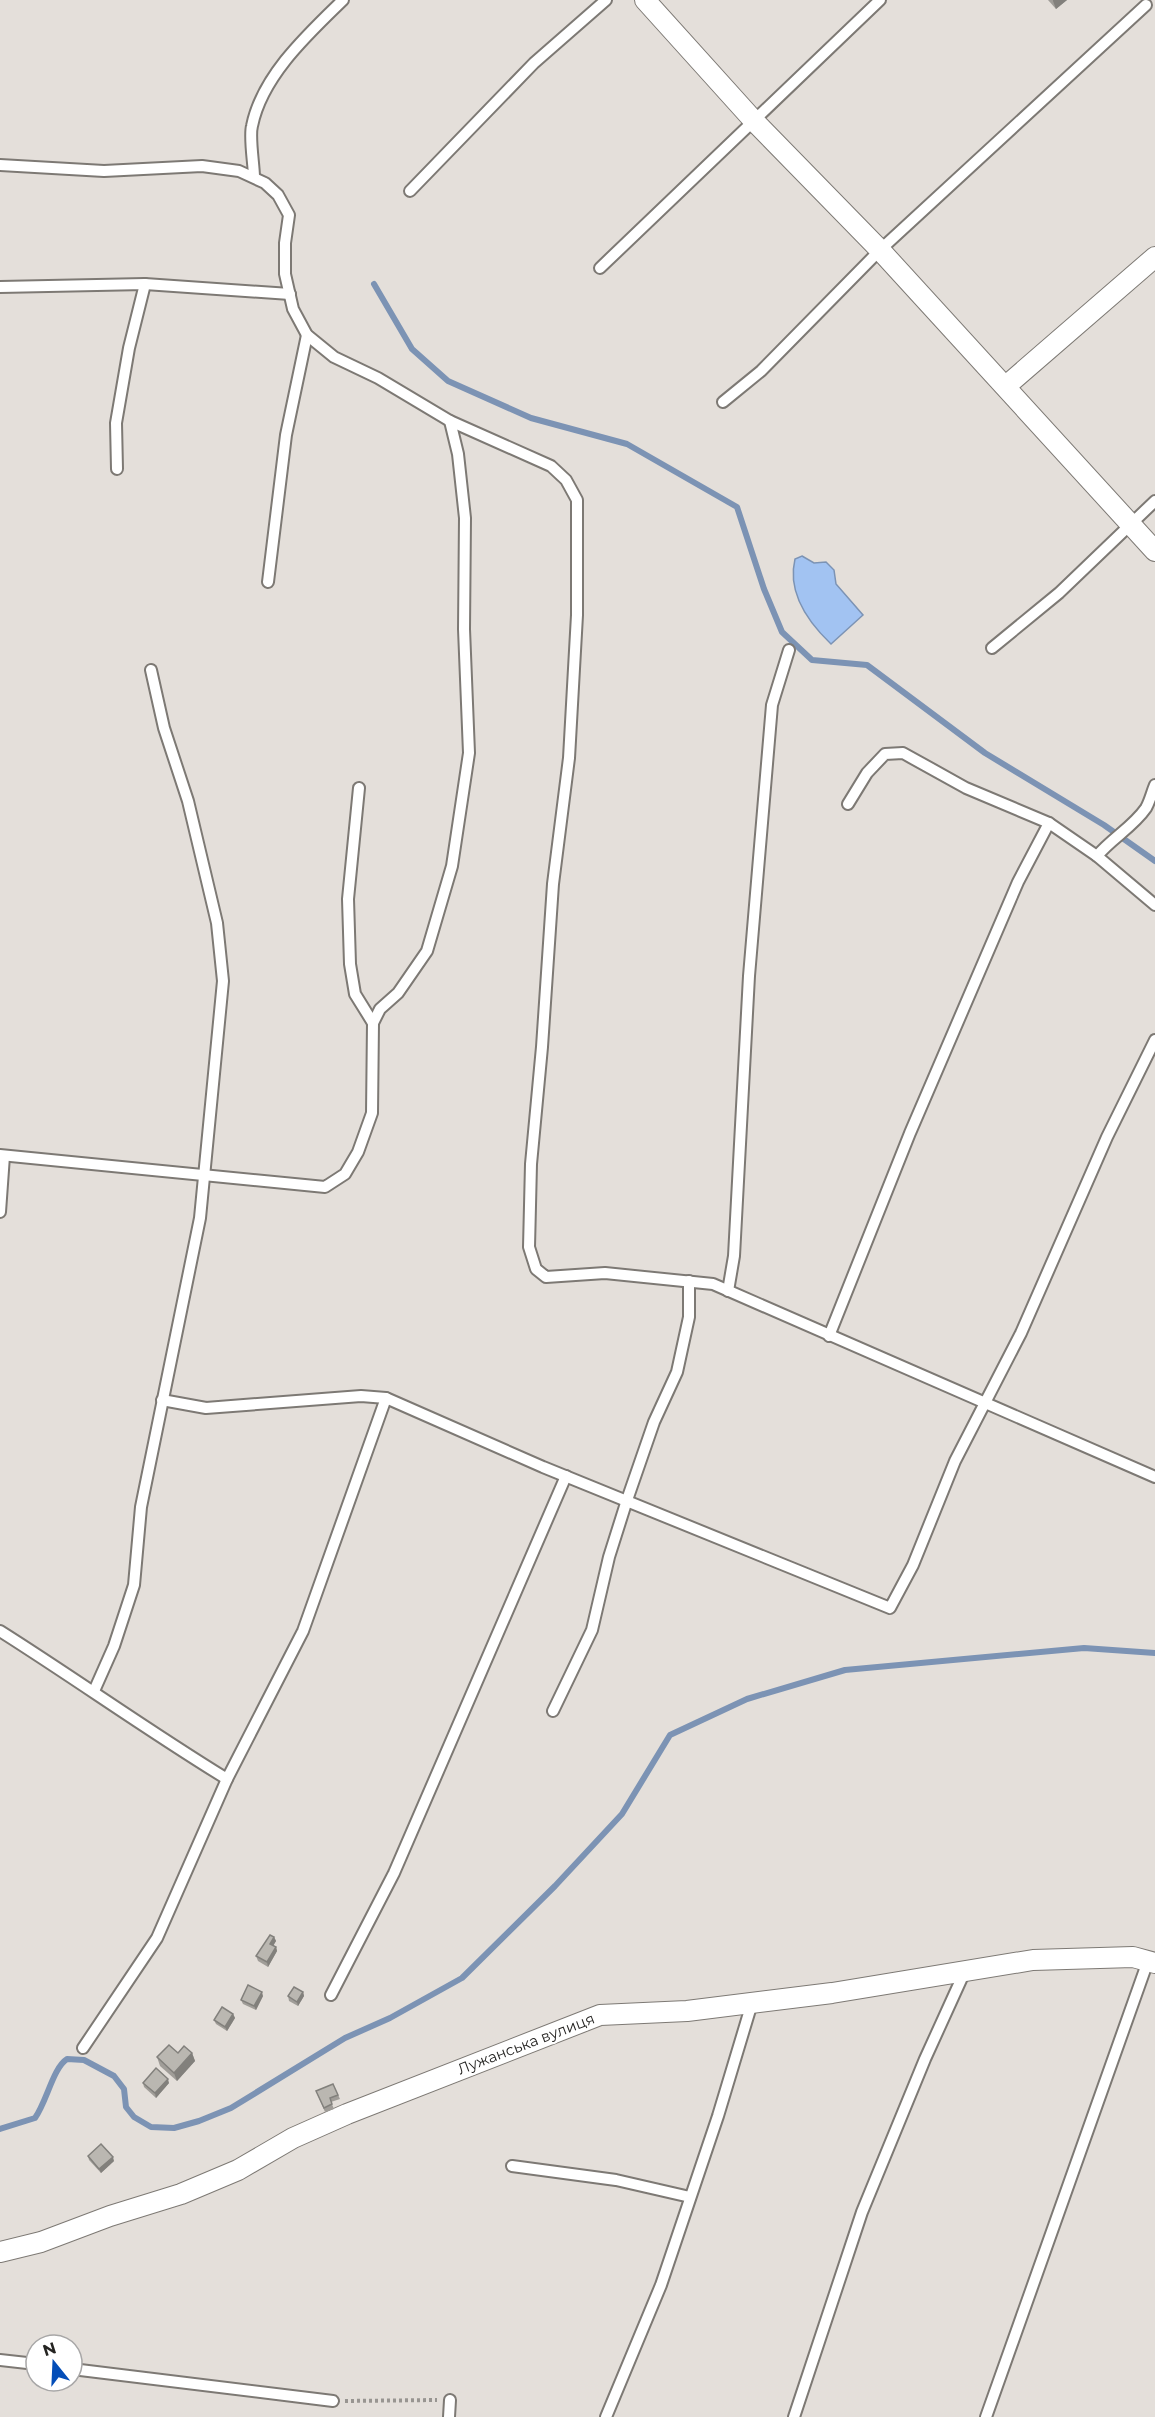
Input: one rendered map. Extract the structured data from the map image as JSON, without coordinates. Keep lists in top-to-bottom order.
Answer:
{
  "streets": {
    "street": ["Лужанська вулиця"]
  },
  "north": "top"
}
